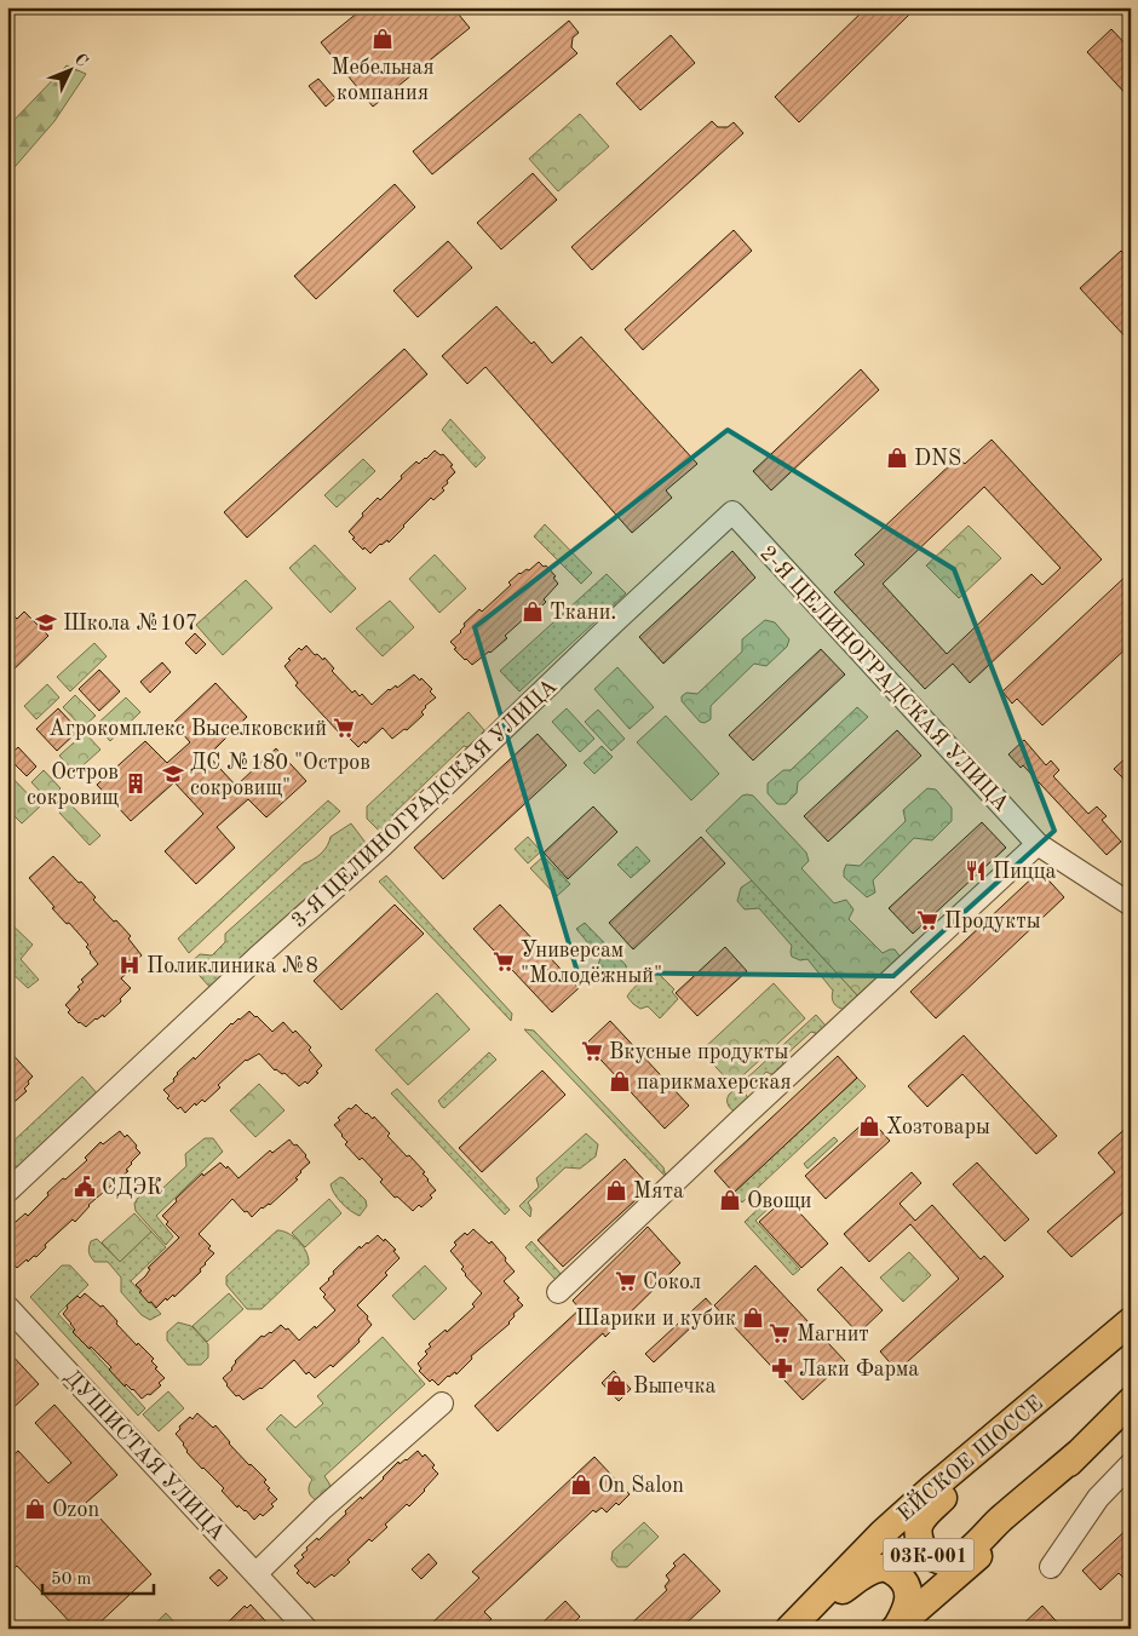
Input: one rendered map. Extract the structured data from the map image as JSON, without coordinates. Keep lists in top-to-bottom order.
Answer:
{
  "streets": {
    "main road": ["ЕЙСКОЕ ШОССЕ", "03К-001"],
    "street": ["2-Я ЦЕЛИНОГРАДСКАЯ УЛИЦА", "3-Я ЦЕЛИНОГРАДСКАЯ УЛИЦА", "ДУШИСТАЯ УЛИЦА"]
  },
  "crossings": [
    ["2-Я ЦЕЛИНОГРАДСКАЯ УЛИЦА", "3-Я ЦЕЛИНОГРАДСКАЯ УЛИЦА"],
    ["ЕЙСКОЕ ШОССЕ", "03К-001"]
  ],
  "places": {
    "shop": [
      "Мебельная компания",
      "DNS",
      "Ткани.",
      "парикмахерская",
      "Хозтовары",
      "Мята",
      "Овощи",
      "Шарики и кубик",
      "Выпечка",
      "On Salon",
      "Ozon"
    ],
    "school or university": ["Школа №107", "ДС №180 \"Остров сокровищ\""],
    "supermarket": [
      "Агрокомплекс Выселковский",
      "Продукты",
      "Универсам \"Молодёжный\"",
      "Вкусные продукты",
      "Сокол",
      "Магнит"
    ],
    "building": ["Остров сокровищ"],
    "restaurant": ["Пицца"],
    "hospital": ["Поликлиника №8"],
    "public building": ["СДЭК"],
    "pharmacy": ["Лаки Фарма"]
  },
  "scale_bar": "50 m",
  "north": "top right"
}
